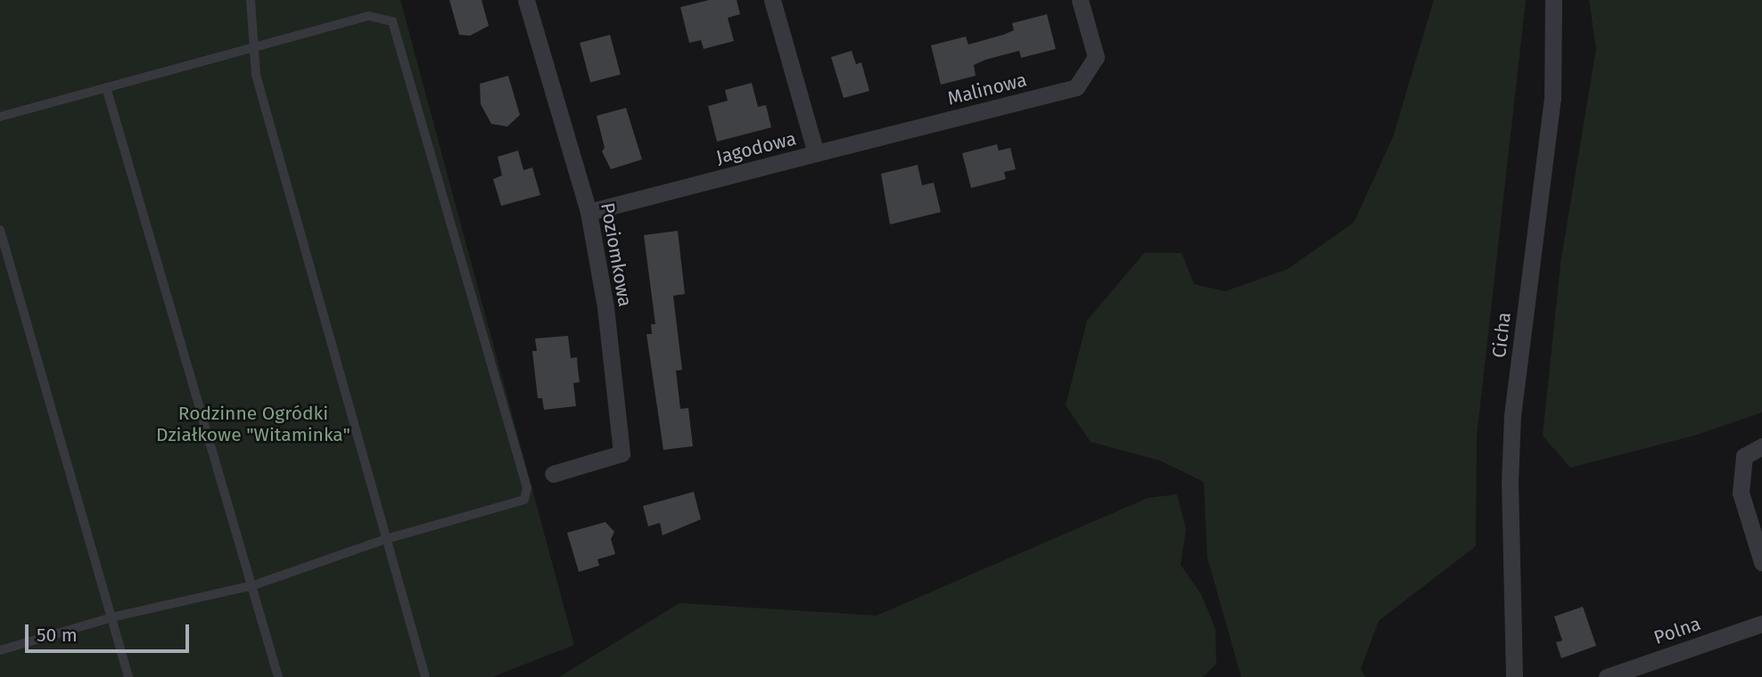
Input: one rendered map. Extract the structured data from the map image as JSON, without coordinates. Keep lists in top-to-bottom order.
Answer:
{
  "streets": {
    "street": [
      "Malinowa",
      "Jagodowa",
      "Poziomkowa",
      "Cicha",
      "Polna"
    ]
  },
  "crossings": [
    ["Malinowa", "Jagodowa"],
    ["Jagodowa", "Poziomkowa"]
  ],
  "parks": ["Rodzinne Ogródki Działkowe \"Witaminka\""],
  "scale_bar": "50 m"
}
